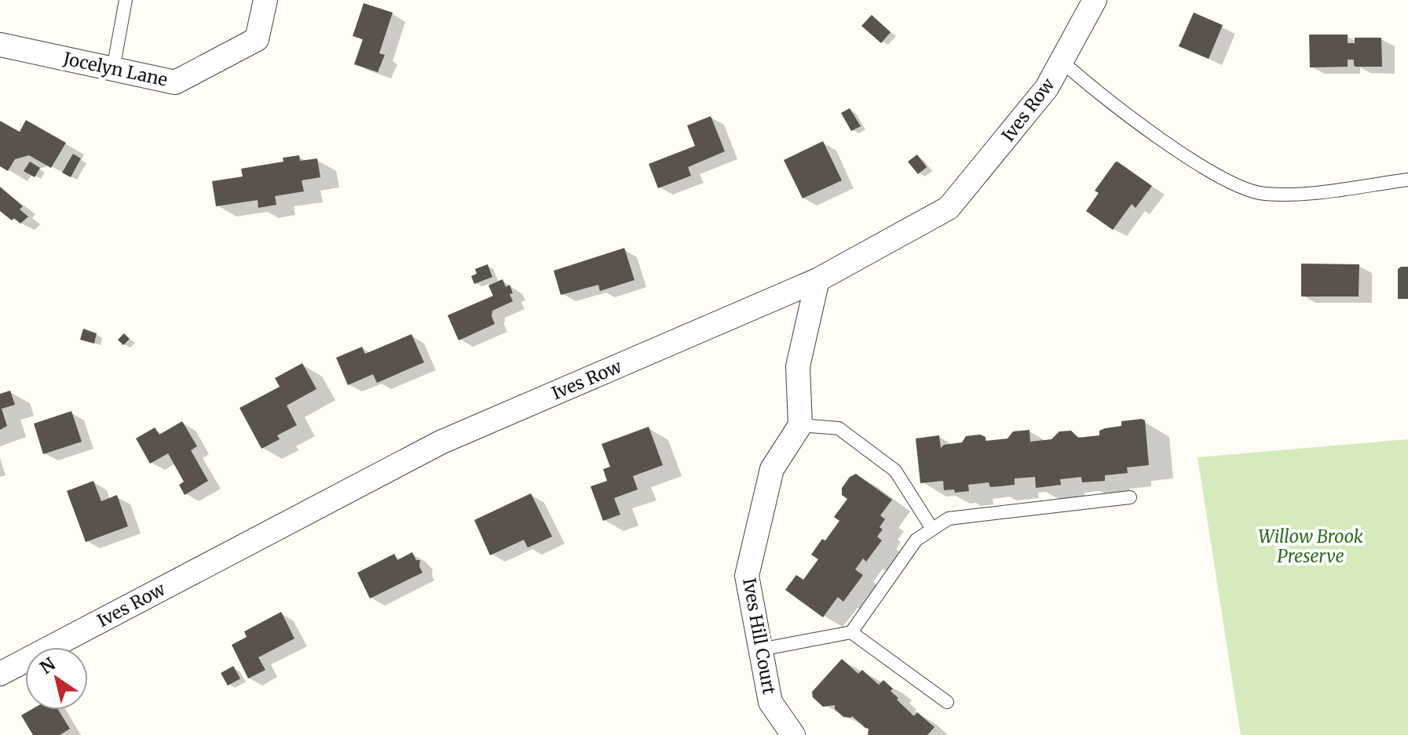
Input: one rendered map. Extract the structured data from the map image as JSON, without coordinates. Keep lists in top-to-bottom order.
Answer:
{
  "streets": {
    "street": ["Jocelyn Lane", "Ives Row", "Ives Hill Court"]
  },
  "parks": ["Willow Brook Preserve"],
  "north": "top left"
}
